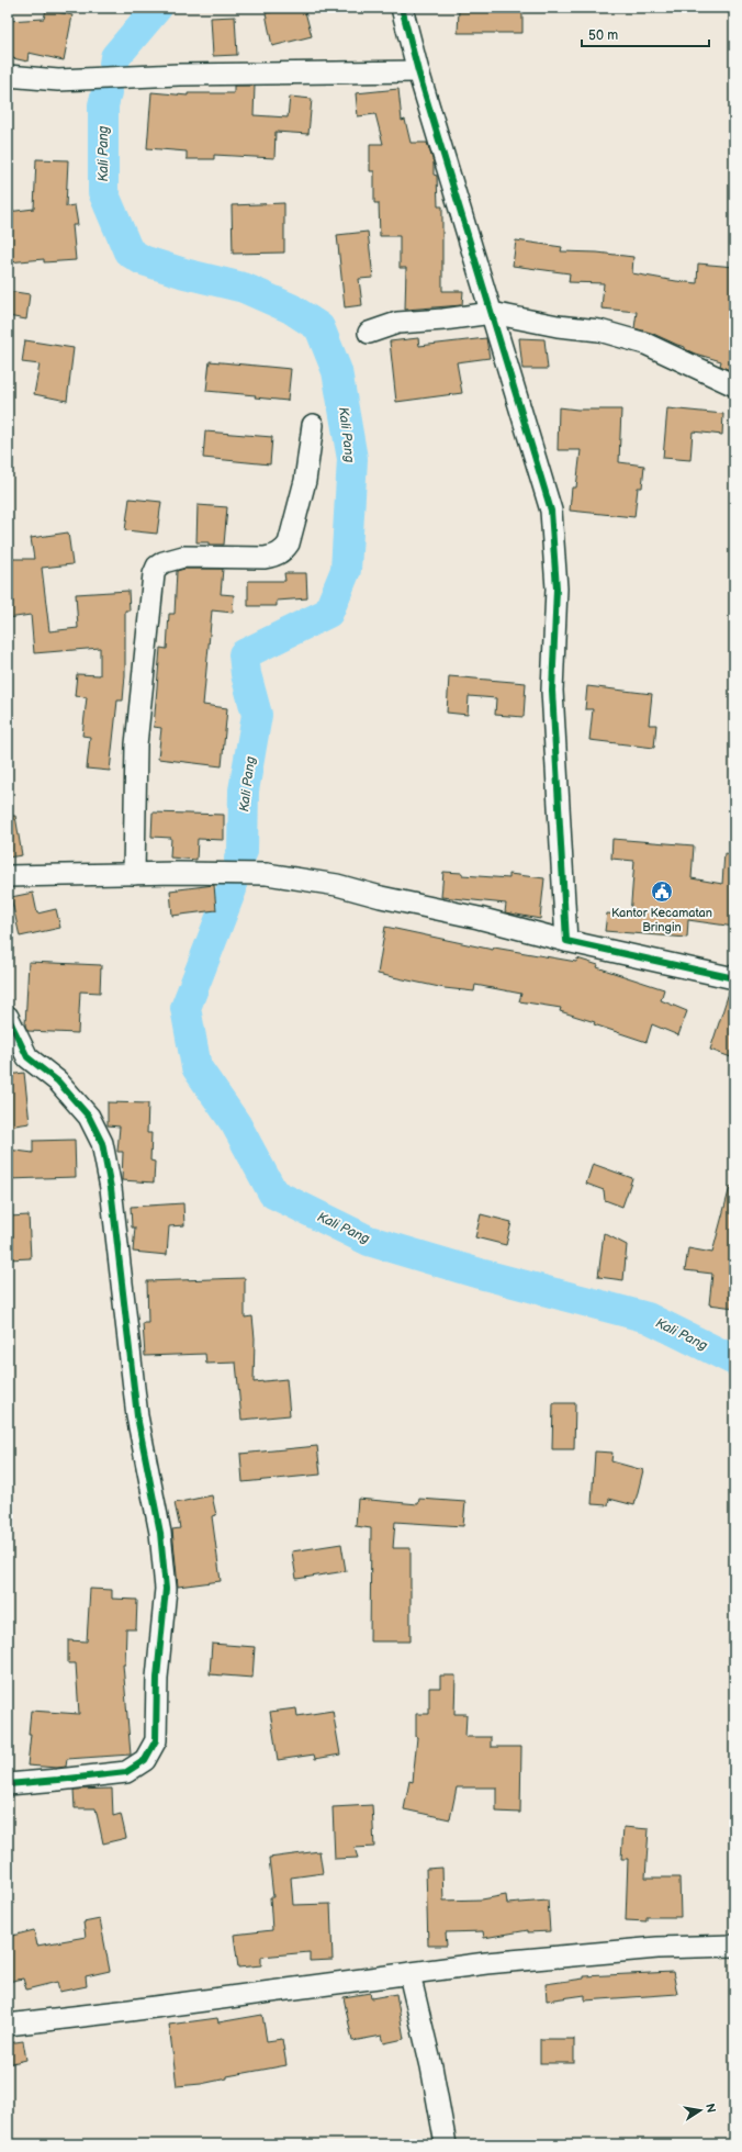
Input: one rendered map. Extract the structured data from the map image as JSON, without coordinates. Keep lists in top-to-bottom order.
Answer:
{
  "water": ["Kali Pang"],
  "places": {
    "public building": ["Kantor Kecamatan Bringin"]
  },
  "scale_bar": "50 m",
  "north": "right"
}
